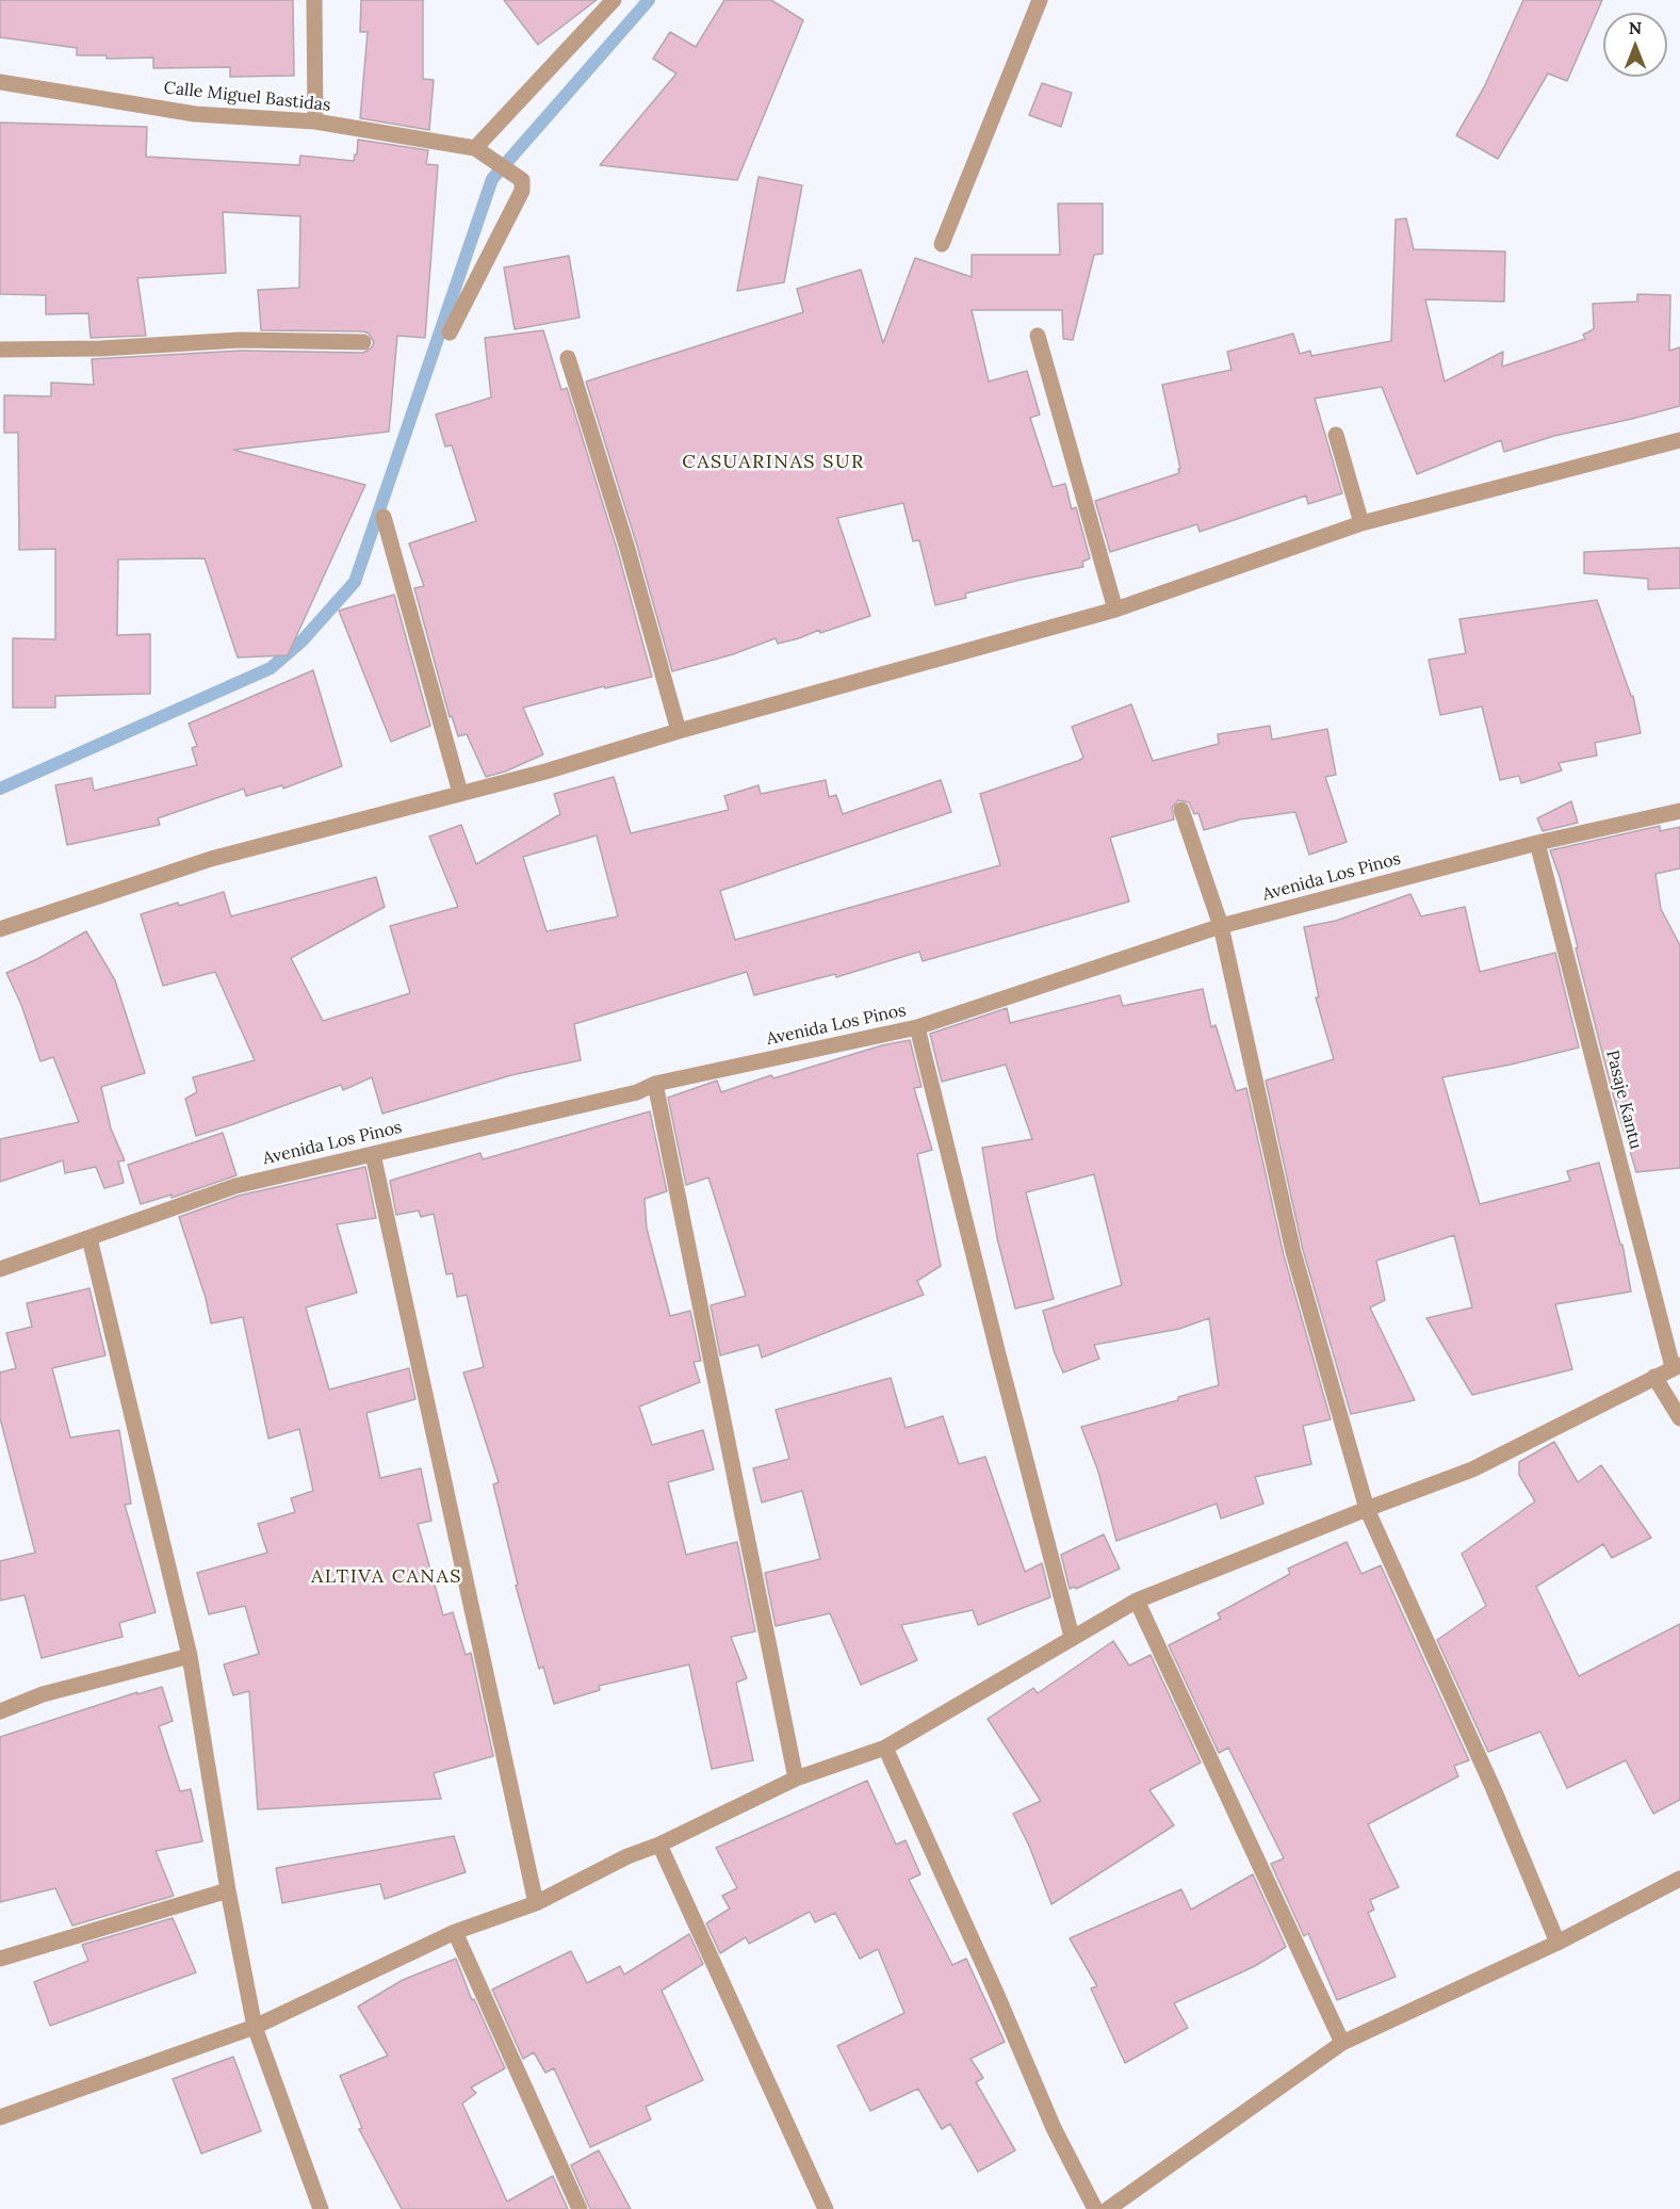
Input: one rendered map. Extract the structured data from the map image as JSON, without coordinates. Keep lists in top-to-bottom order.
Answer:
{
  "streets": {
    "street": ["Calle Miguel Bastidas", "Avenida Los Pinos", "Pasaje Kantu"]
  },
  "crossings": [
    ["Avenida Los Pinos", "Pasaje Kantu"]
  ],
  "districts": ["CASUARINAS SUR", "ALTIVA CANAS"],
  "north": "top"
}
